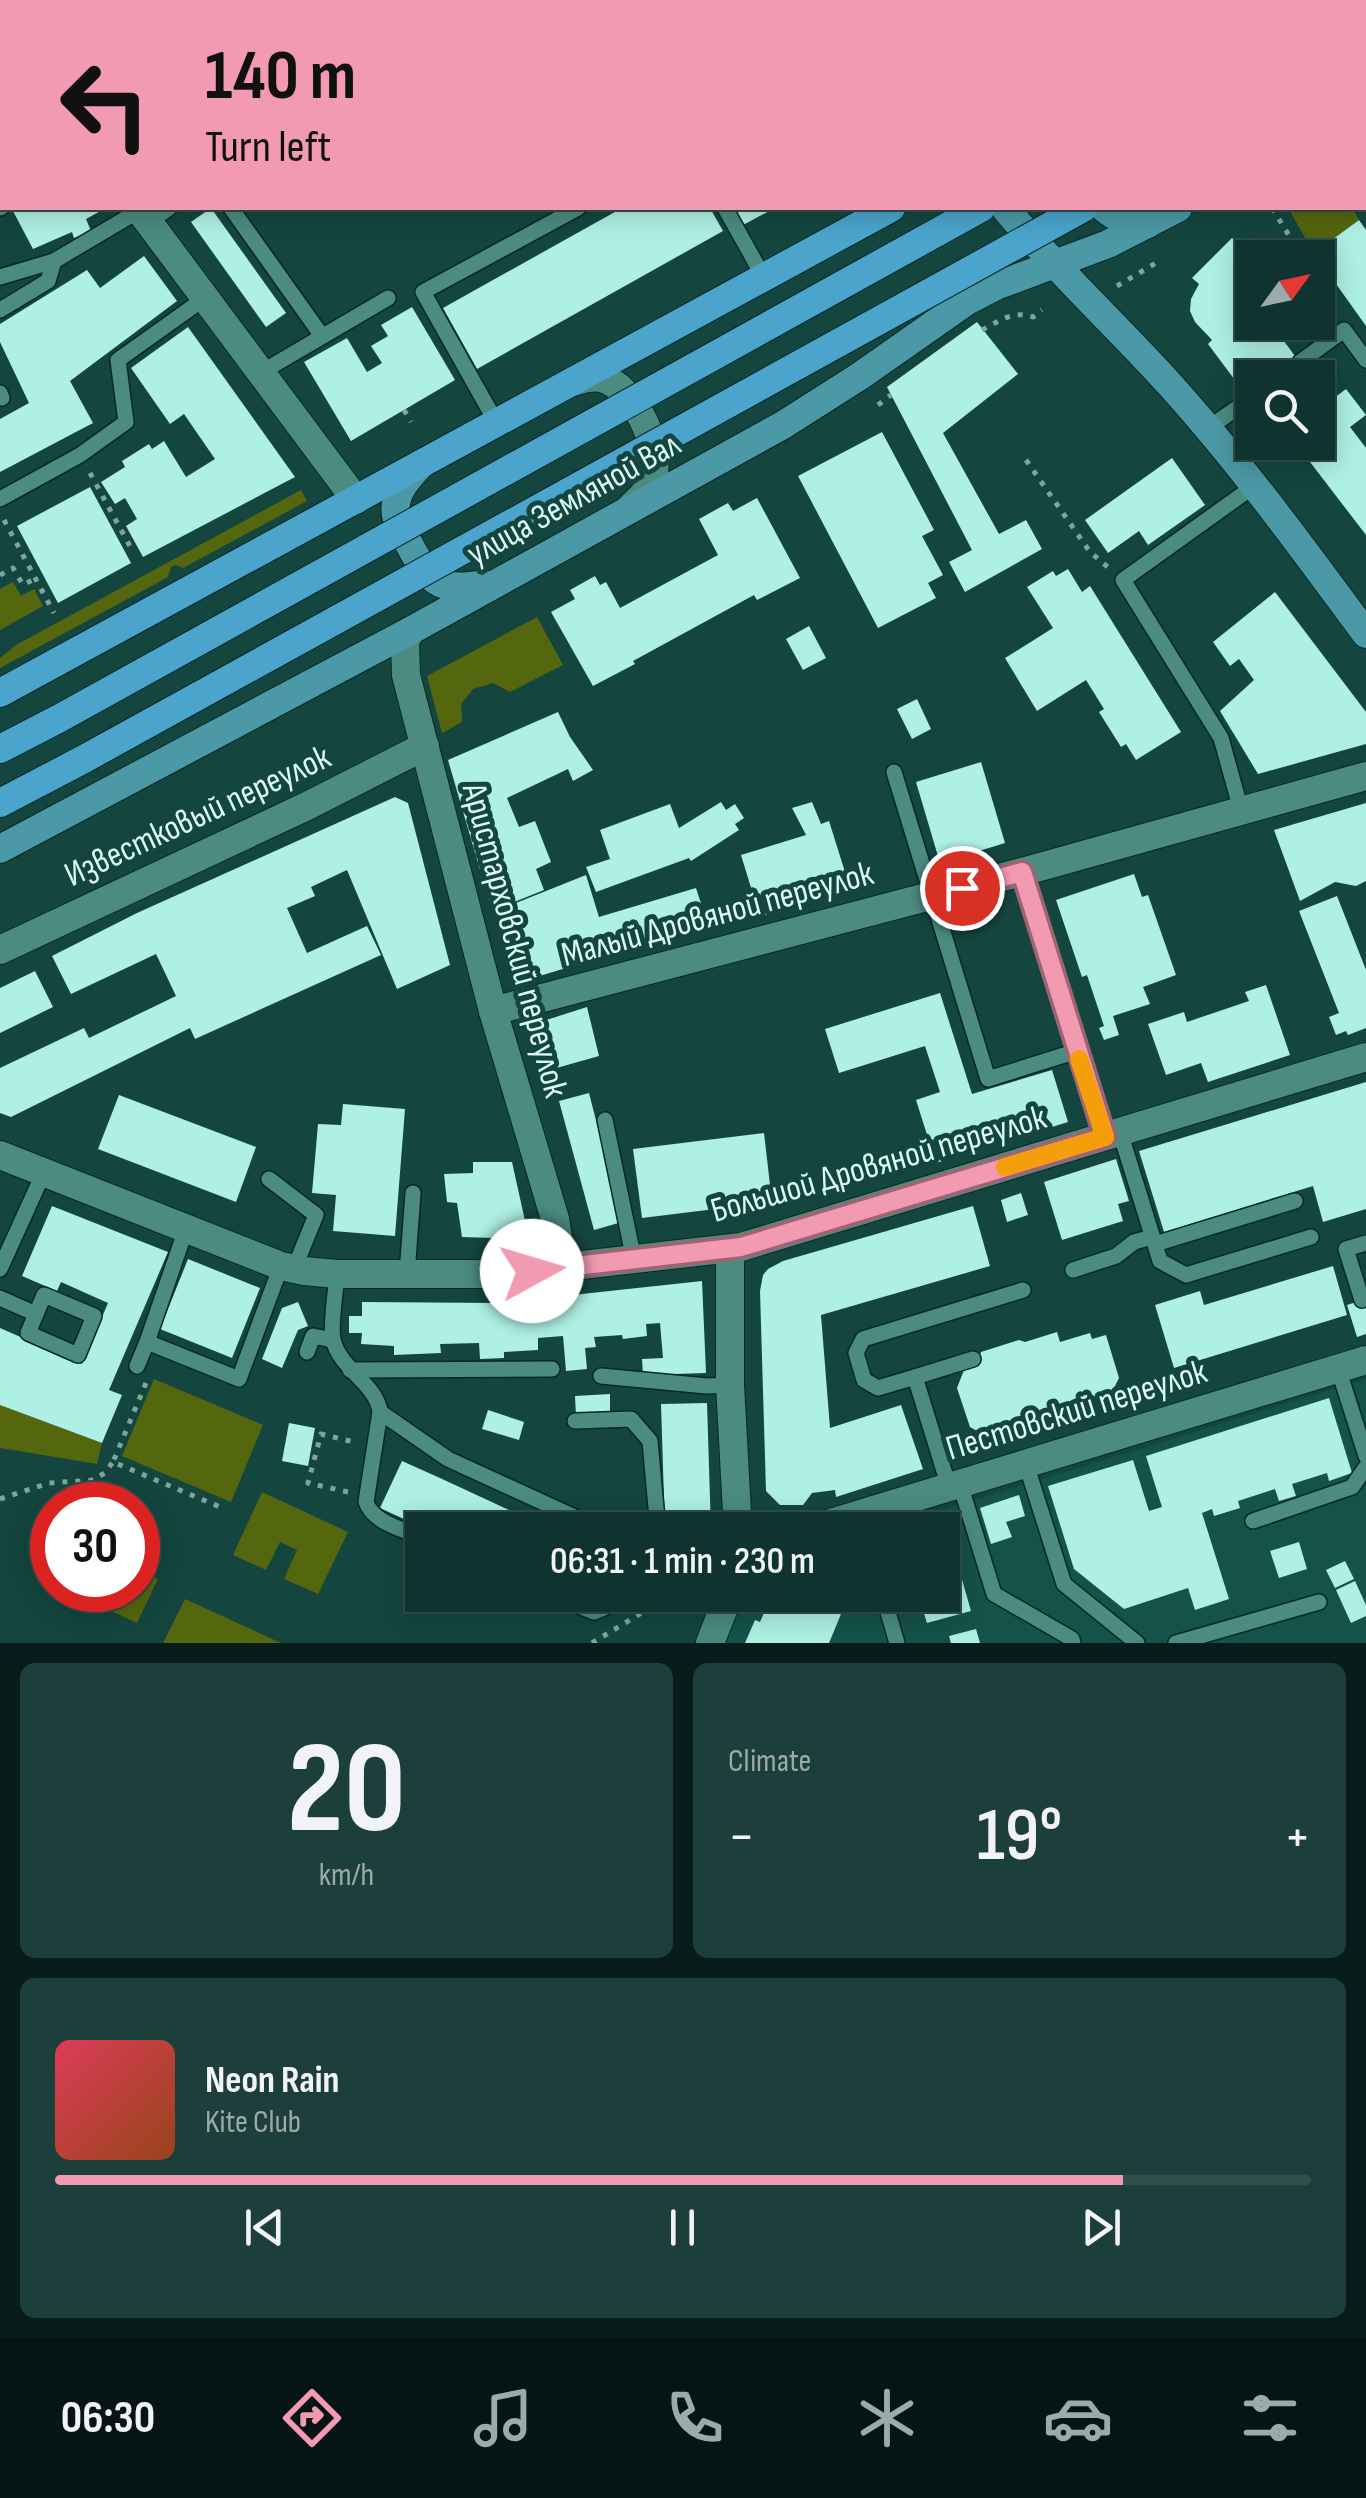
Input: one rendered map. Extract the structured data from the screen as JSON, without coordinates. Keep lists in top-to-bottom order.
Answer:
{
  "streets": {
    "main road": ["улица Земляной Вал"],
    "street": [
      "Известковый переулок",
      "Малый Дровяной переулок",
      "Аристарховский переулок",
      "Большой Дровяной переулок",
      "Пестовский переулок"
    ]
  },
  "crossings": [
    ["улица Земляной Вал", "Аристарховский переулок"],
    ["Известковый переулок", "Аристарховский переулок"],
    ["Малый Дровяной переулок", "Аристарховский переулок"],
    ["Аристарховский переулок", "Большой Дровяной переулок"]
  ],
  "north": "top right",
  "page": {
    "turn": ["140 m", "Turn left"],
    "limit": "30",
    "trip": "06:31 · 1 min · 230 m",
    "tile": [
      ["20", "km/h"],
      "Climate"
    ],
    "heat": ["−", "19°", "+"],
    "song": ["Neon Rain", "Kite Club"],
    "tabs": "06:30"
  }
}
